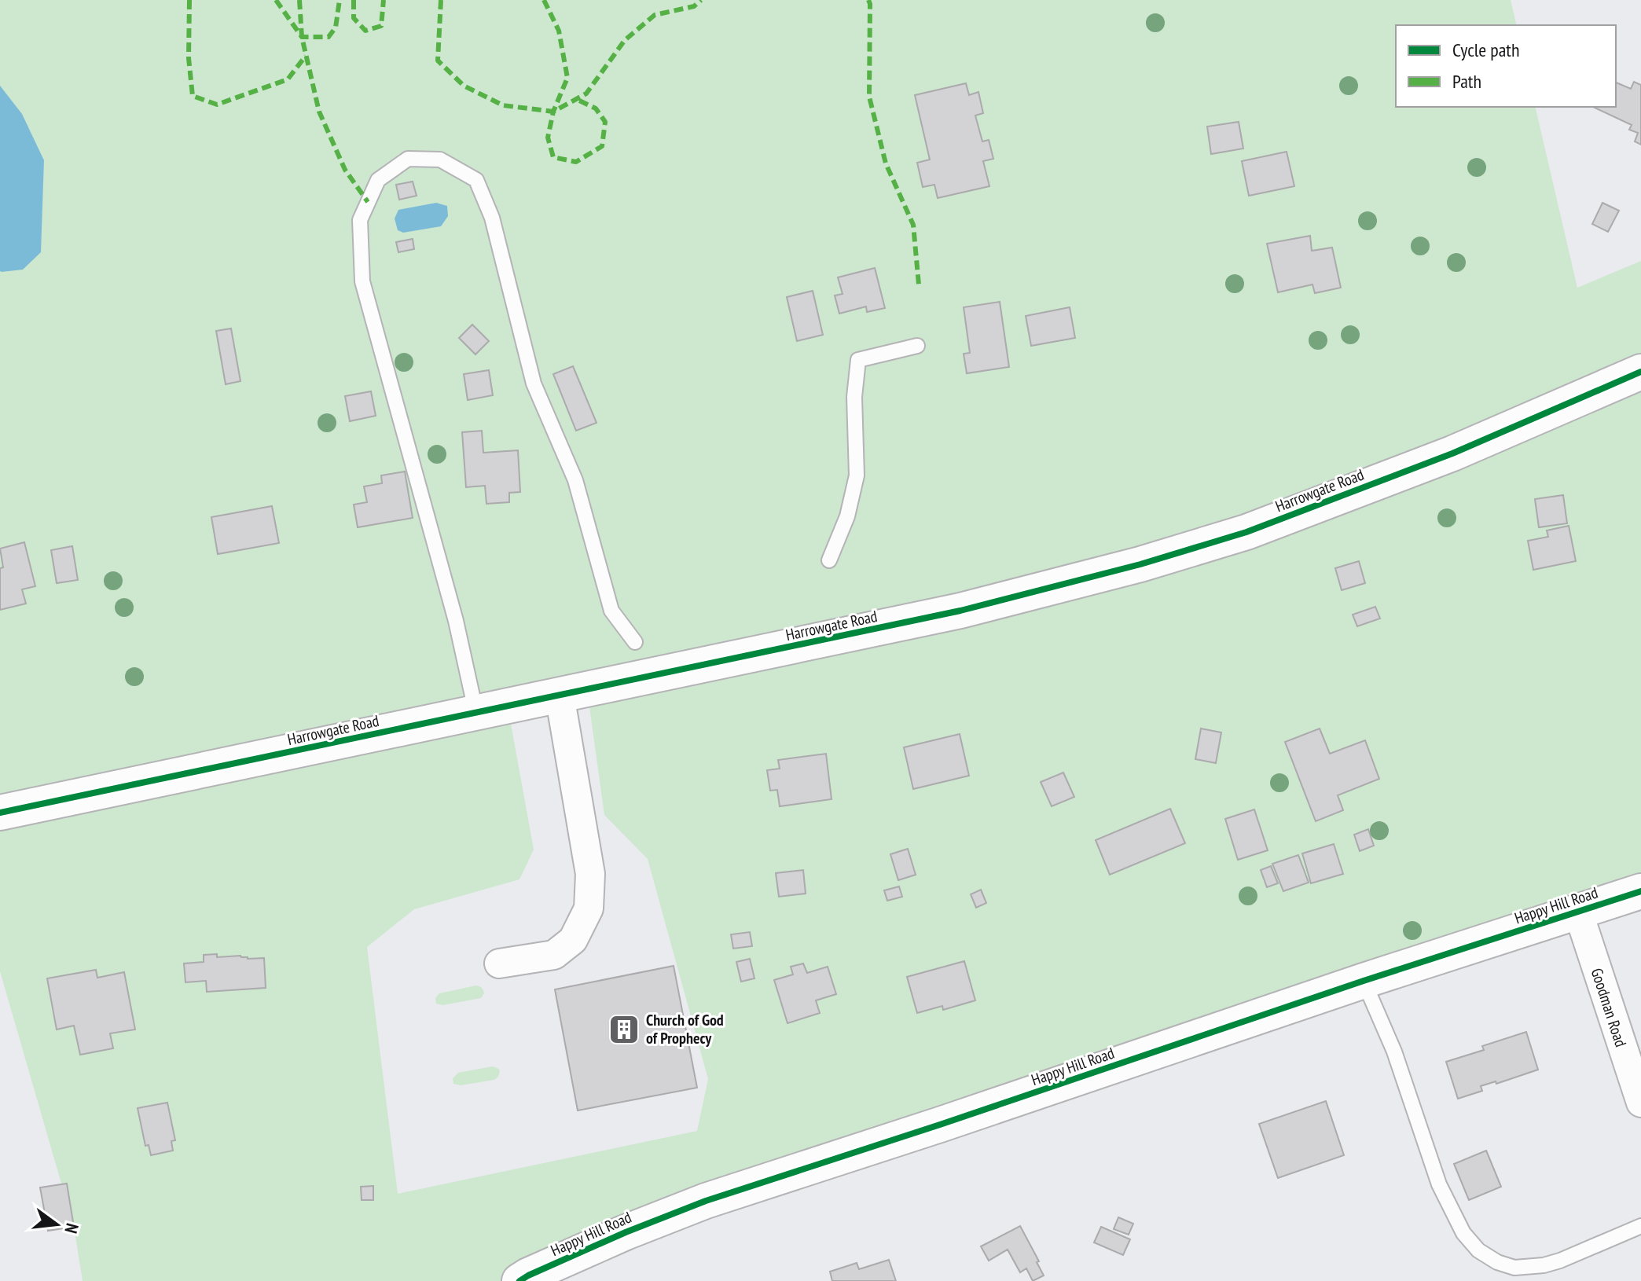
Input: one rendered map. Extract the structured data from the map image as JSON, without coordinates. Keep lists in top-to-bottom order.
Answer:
{
  "streets": {
    "main road": ["Harrowgate Road", "Happy Hill Road"],
    "street": ["Goodman Road"]
  },
  "crossings": [
    ["Happy Hill Road", "Goodman Road"]
  ],
  "places": {
    "building": ["Church of God of Prophecy"]
  },
  "legend": ["Cycle path", "Path"],
  "north": "right"
}
